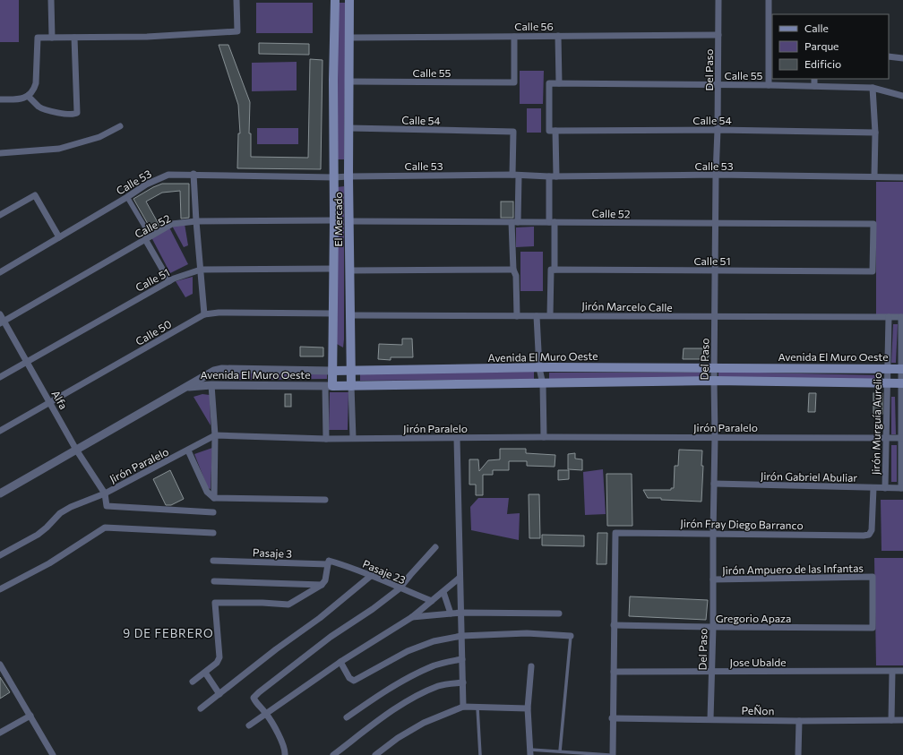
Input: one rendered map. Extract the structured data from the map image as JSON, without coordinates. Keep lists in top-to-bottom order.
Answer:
{
  "streets": {
    "main road": ["El Mercado", "Avenida El Muro Oeste"],
    "street": [
      "Calle 56",
      "Del Paso",
      "Calle 55",
      "Calle 54",
      "Calle 53",
      "Calle 52",
      "Calle 51",
      "Jirón Marcelo Calle",
      "Calle 50",
      "Alfa",
      "Jirón Murguía Aurelio",
      "Jirón Paralelo",
      "Jirón Gabriel Abuliar",
      "Jirón Fray Diego Barranco",
      "Pasaje 3",
      "Jirón Ampuero de las Infantas",
      "Pasaje 23",
      "Gregorio Apaza",
      "Jose Ubalde",
      "PeÑon"
    ]
  },
  "crossings": [
    ["Calle 56", "Del Paso"],
    ["Calle 56", "Calle 55"],
    ["Calle 56", "El Mercado"],
    ["Del Paso", "Calle 55"],
    ["Del Paso", "Calle 54"],
    ["Del Paso", "Calle 53"],
    ["Del Paso", "Calle 52"],
    ["Del Paso", "Calle 51"],
    ["Del Paso", "Jirón Marcelo Calle"],
    ["Del Paso", "Avenida El Muro Oeste"],
    ["Del Paso", "Jirón Paralelo"],
    ["Del Paso", "Jirón Gabriel Abuliar"],
    ["Del Paso", "Jirón Fray Diego Barranco"],
    ["Del Paso", "Jirón Ampuero de las Infantas"],
    ["Del Paso", "Gregorio Apaza"],
    ["Del Paso", "Jose Ubalde"],
    ["Del Paso", "PeÑon"],
    ["Calle 55", "Calle 54"],
    ["Calle 55", "El Mercado"],
    ["Calle 54", "Calle 53"],
    ["Calle 54", "El Mercado"],
    ["Calle 53", "El Mercado"],
    ["Calle 52", "El Mercado"],
    ["Calle 52", "Calle 51"],
    ["Calle 52", "Alfa"],
    ["El Mercado", "Calle 51"],
    ["El Mercado", "Jirón Marcelo Calle"],
    ["El Mercado", "Calle 50"],
    ["El Mercado", "Avenida El Muro Oeste"],
    ["El Mercado", "Jirón Paralelo"],
    ["Calle 51", "Alfa"],
    ["Jirón Marcelo Calle", "Jirón Murguía Aurelio"],
    ["Calle 50", "Alfa"],
    ["Avenida El Muro Oeste", "Alfa"],
    ["Avenida El Muro Oeste", "Jirón Murguía Aurelio"],
    ["Alfa", "Jirón Paralelo"],
    ["Jirón Murguía Aurelio", "Jirón Paralelo"],
    ["Jirón Murguía Aurelio", "Jirón Gabriel Abuliar"],
    ["Jirón Gabriel Abuliar", "Jirón Fray Diego Barranco"],
    ["Jirón Fray Diego Barranco", "Gregorio Apaza"],
    ["Pasaje 3", "Pasaje 23"],
    ["Jirón Ampuero de las Infantas", "Gregorio Apaza"]
  ],
  "districts": ["9 DE FEBRERO"],
  "legend": ["Calle", "Parque", "Edificio"]
}
